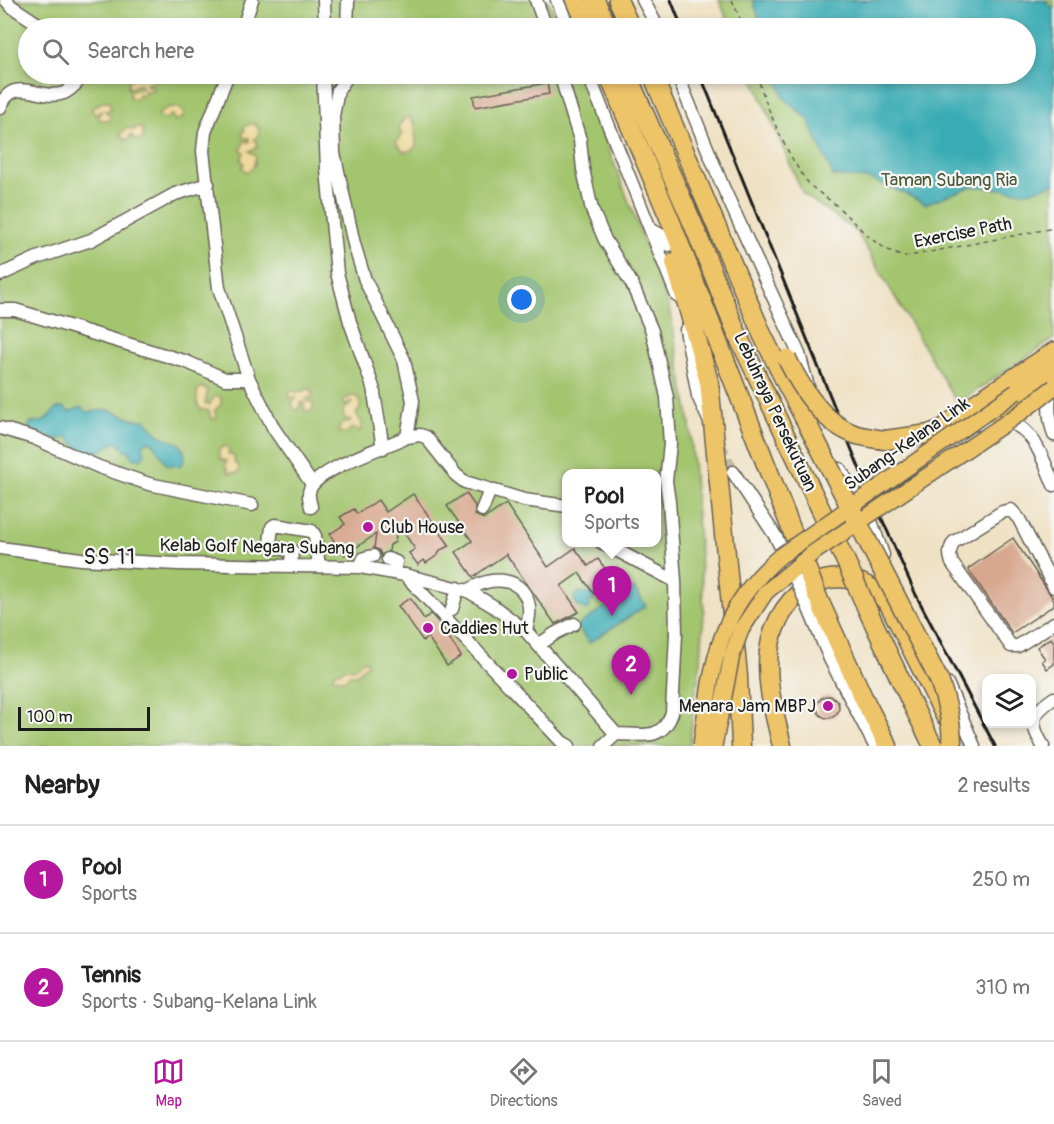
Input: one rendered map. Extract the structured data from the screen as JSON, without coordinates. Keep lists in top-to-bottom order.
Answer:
{
  "streets": {
    "highway": ["Lebuhraya Persekutuan"],
    "main road": ["Subang-Kelana Link"],
    "street": ["Kelab Golf Negara Subang"],
    "path": ["Exercise Path"]
  },
  "districts": ["SS 11"],
  "parks": ["Taman Subang Ria"],
  "places": [
    "Club House",
    "Caddies Hut",
    "Public",
    "Menara Jam MBPJ"
  ],
  "scale_bar": "100 m",
  "page": {
    "search": "Search here",
    "popup": ["Pool", "Sports"],
    "pins": ["1", "2"],
    "scale": "100 m",
    "heading": ["Nearby", "2 results"],
    "list": [
      {
        "mark": "1",
        "name": "Pool",
        "note": "Sports",
        "value": "250 m"
      },
      {
        "mark": "2",
        "name": "Tennis",
        "note": "Sports · Subang-Kelana Link",
        "value": "310 m"
      }
    ],
    "nav": ["Map", "Directions", "Saved"]
  }
}
